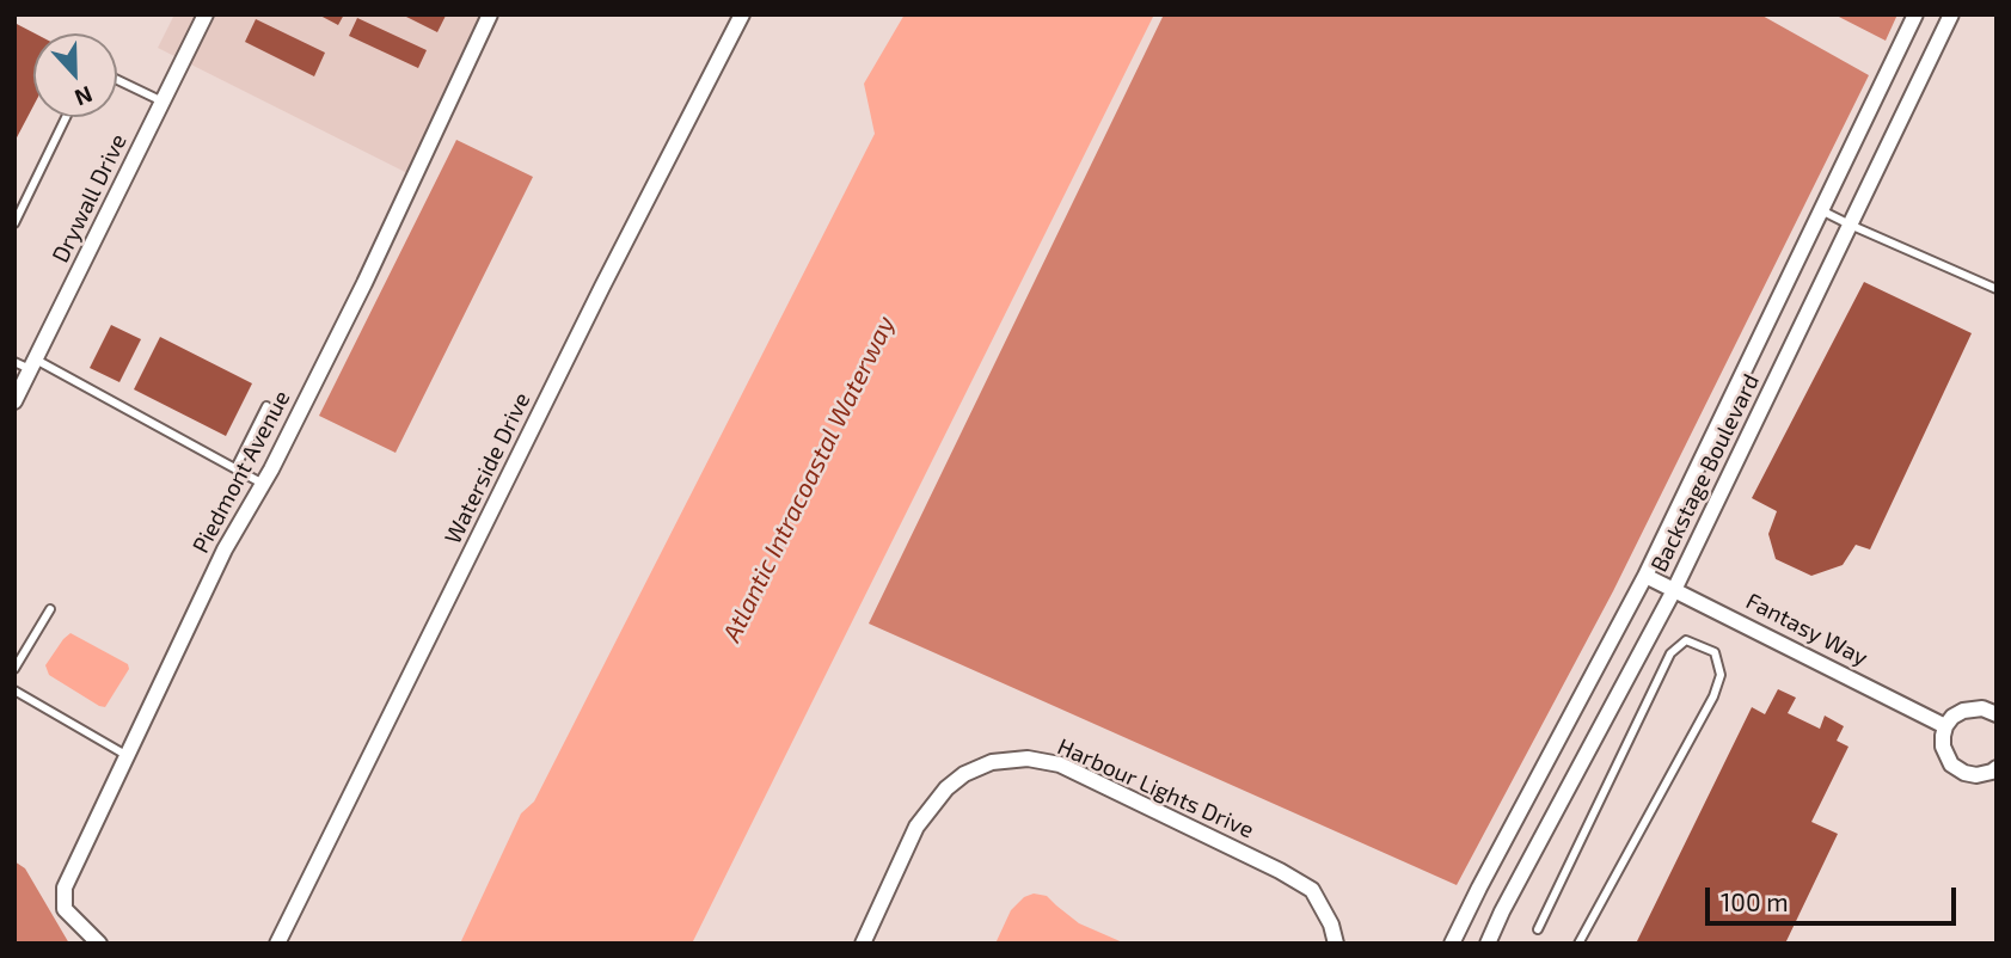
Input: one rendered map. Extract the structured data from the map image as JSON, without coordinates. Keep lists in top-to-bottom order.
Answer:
{
  "streets": {
    "street": [
      "Drywall Drive",
      "Waterside Drive",
      "Piedmont Avenue",
      "Backstage Boulevard",
      "Fantasy Way",
      "Harbour Lights Drive"
    ]
  },
  "crossings": [
    ["Backstage Boulevard", "Fantasy Way"]
  ],
  "water": ["Atlantic Intracoastal Waterway"],
  "scale_bar": "100 m",
  "north": "bottom"
}
